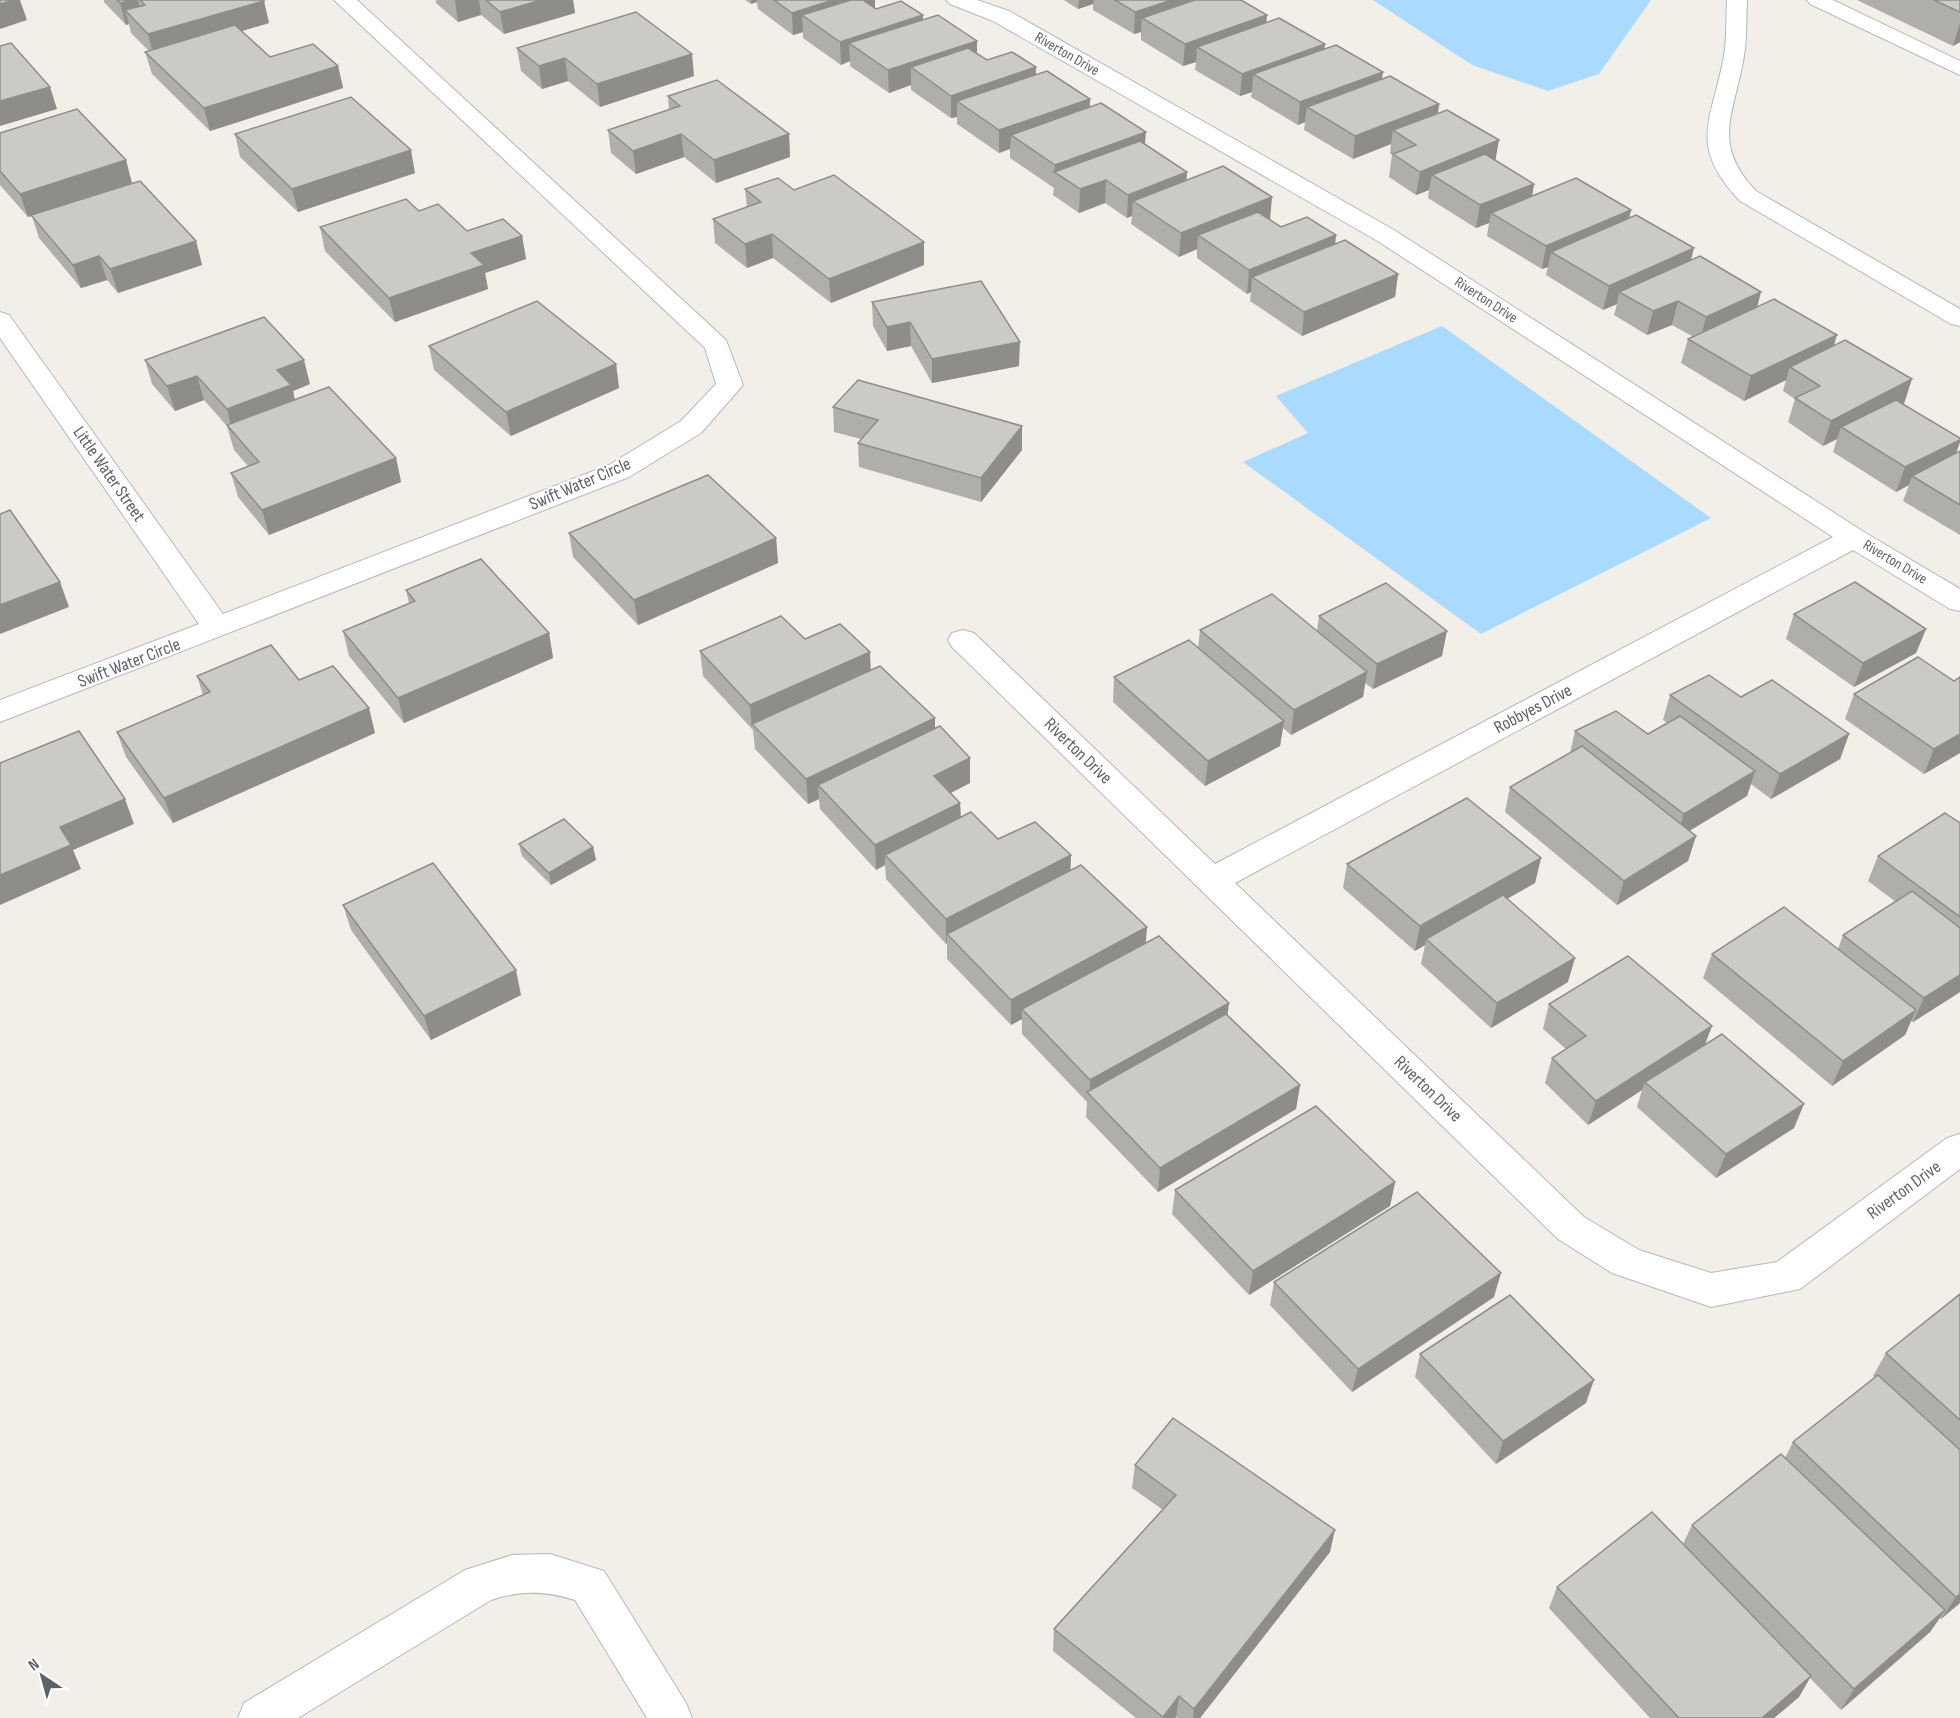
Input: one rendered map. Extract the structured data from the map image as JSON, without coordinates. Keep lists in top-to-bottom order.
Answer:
{
  "streets": {
    "street": [
      "Riverton Drive",
      "Little Water Street",
      "Swift Water Circle",
      "Robbyes Drive"
    ]
  },
  "crossings": [
    ["Riverton Drive", "Robbyes Drive"],
    ["Little Water Street", "Swift Water Circle"]
  ],
  "north": "top left"
}
